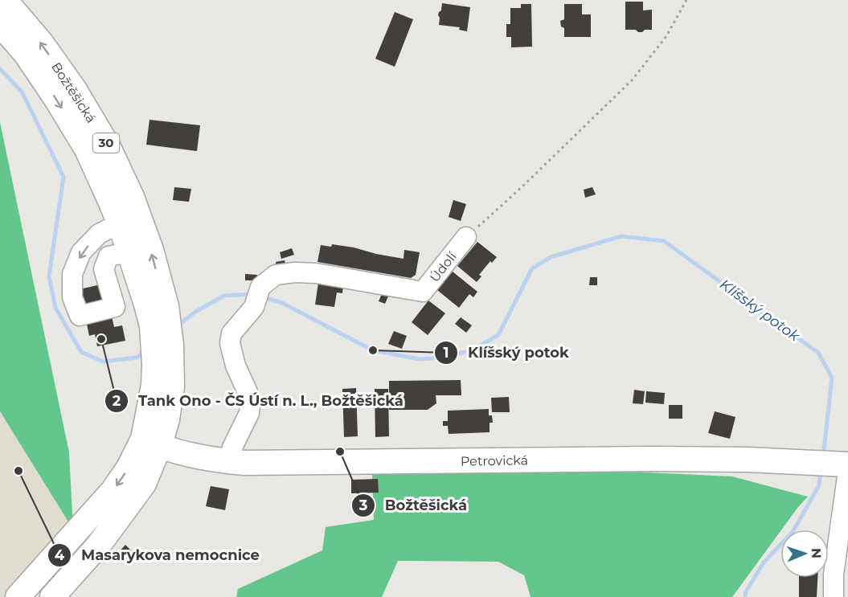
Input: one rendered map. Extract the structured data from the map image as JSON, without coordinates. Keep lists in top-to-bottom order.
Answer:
{
  "streets": {
    "main road": ["Božtěšická", "30", "Petrovická"],
    "street": ["Údolí"]
  },
  "crossings": [
    ["Božtěšická", "30"],
    ["Božtěšická", "Petrovická"],
    ["30", "Petrovická"],
    ["Údolí", "Petrovická"]
  ],
  "water": ["Klíšský potok"],
  "places": [
    "Tank Ono - ČS Ústí n. L., Božtěšická",
    "Klíšský potok",
    "Božtěšická",
    "Masarykova nemocnice"
  ],
  "north": "right"
}
